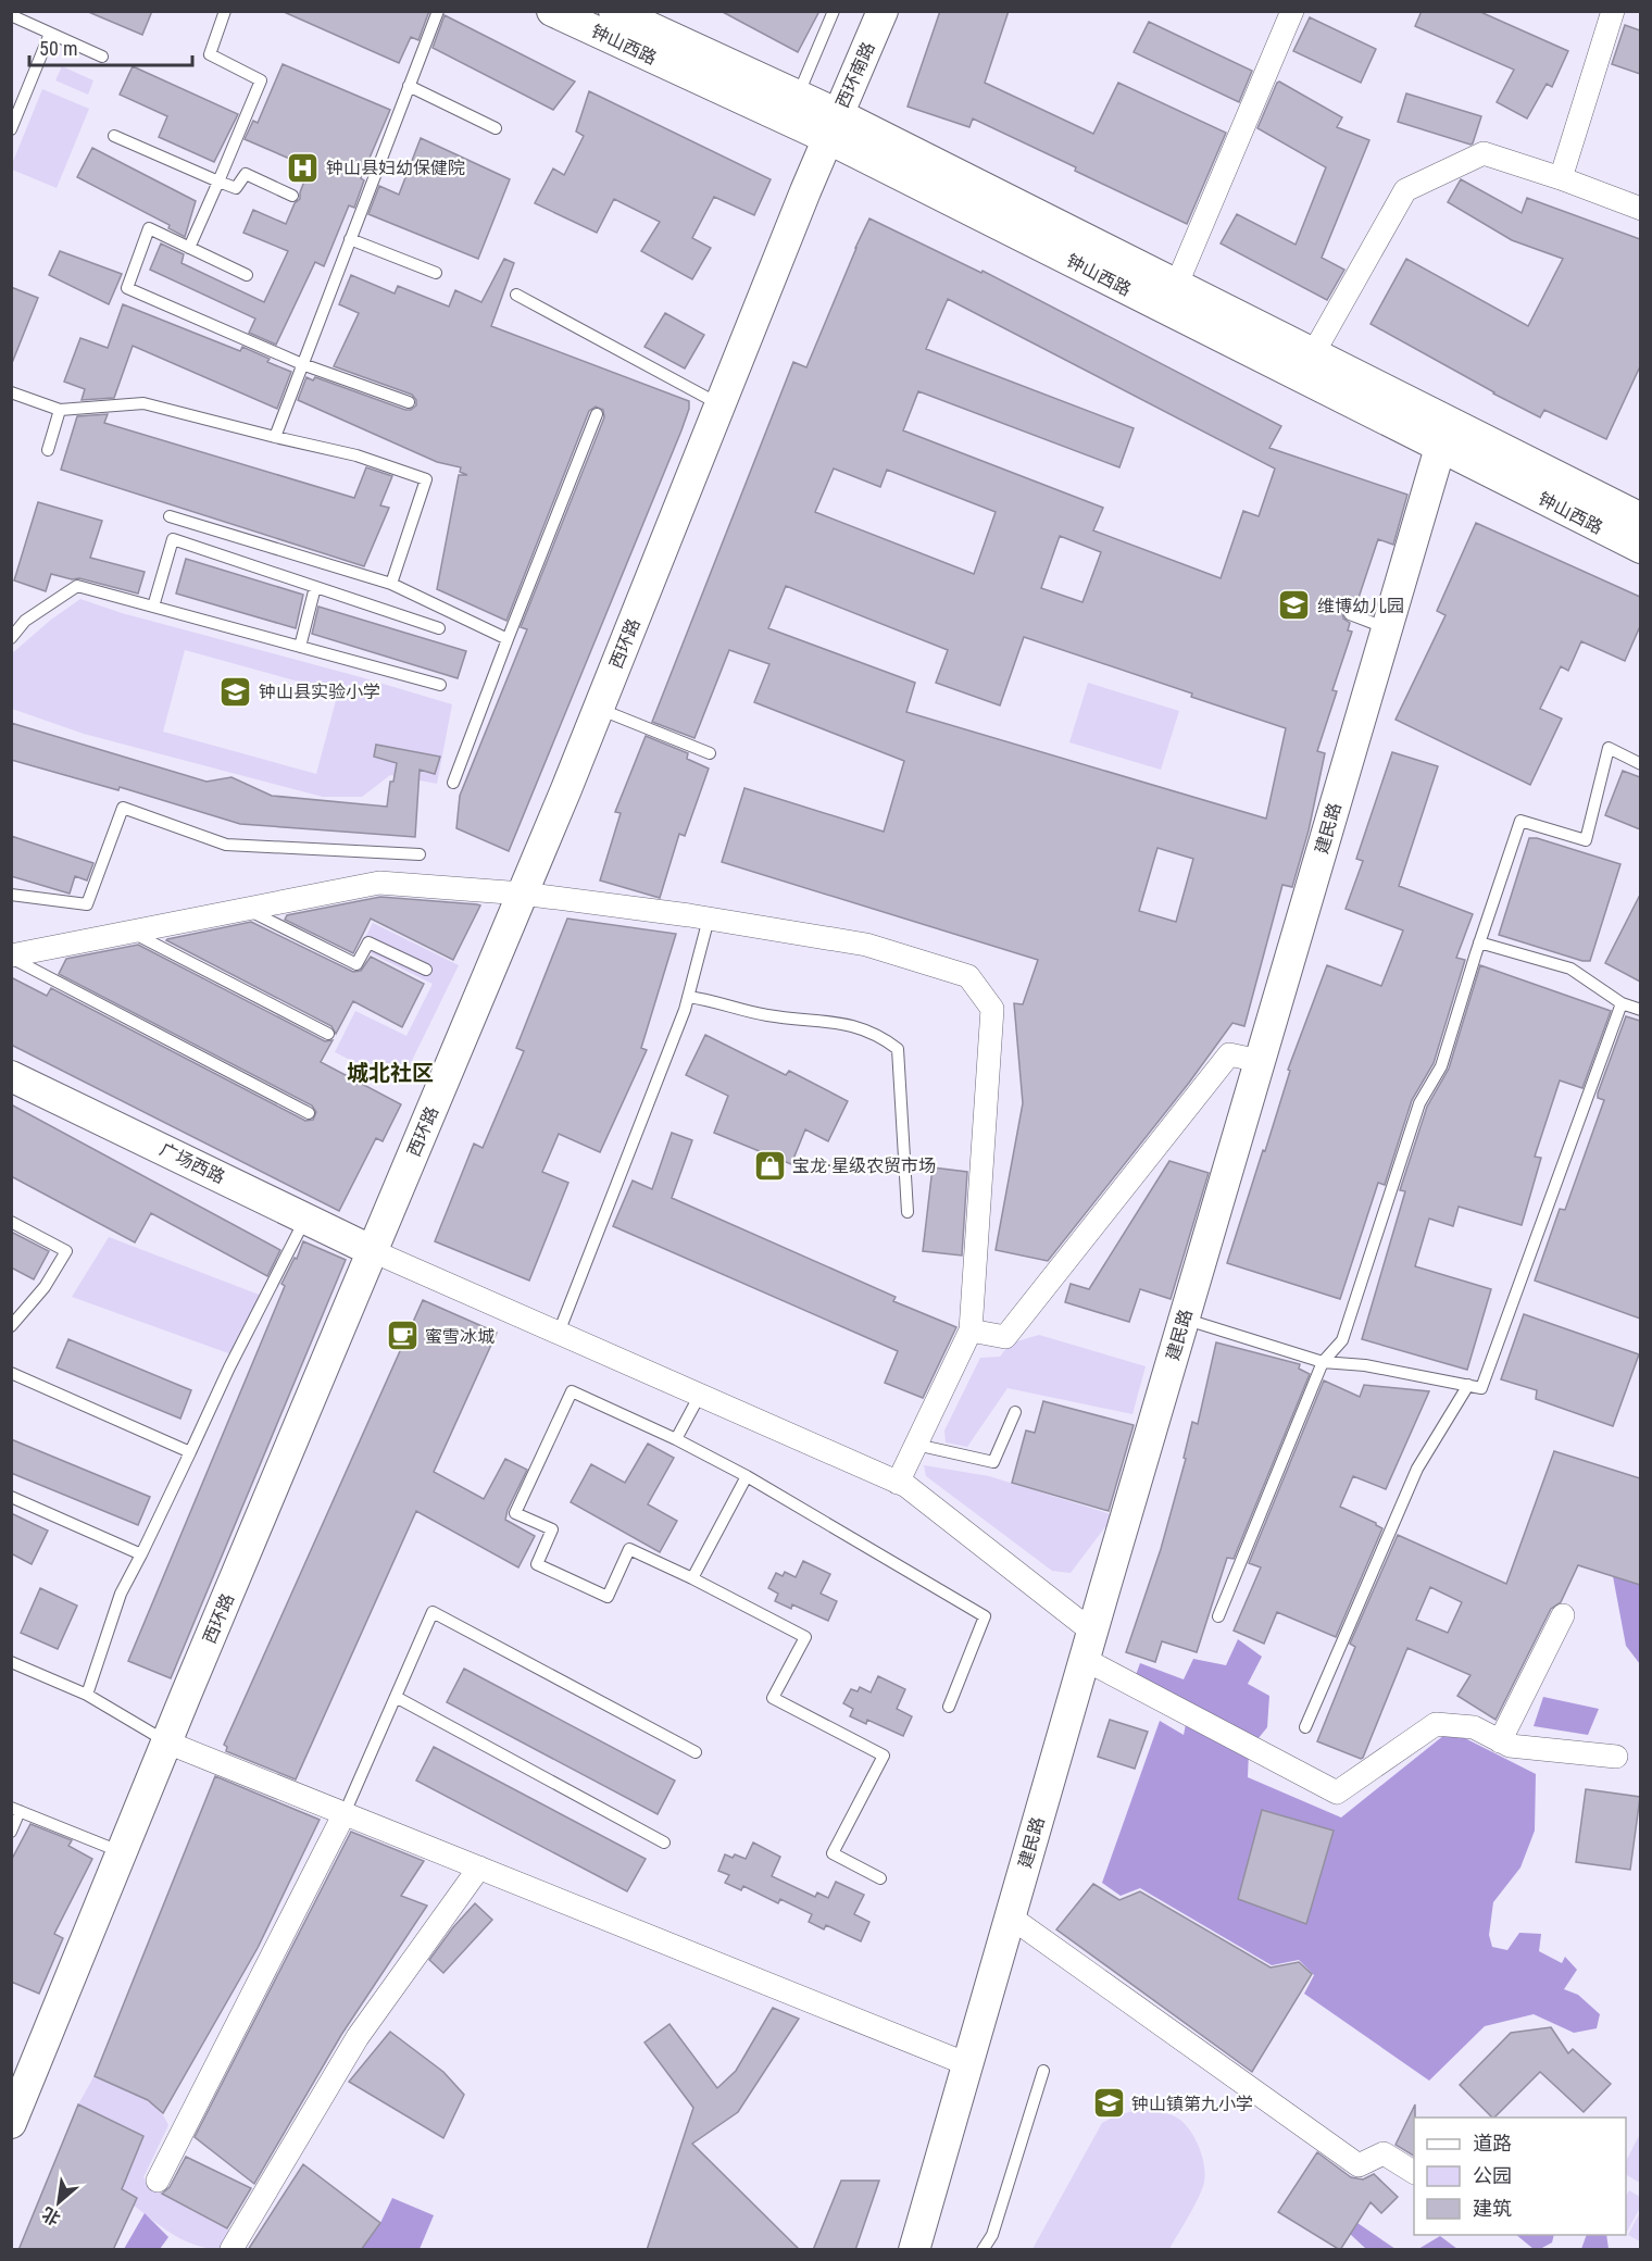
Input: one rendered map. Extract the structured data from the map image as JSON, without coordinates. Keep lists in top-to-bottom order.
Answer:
{
  "streets": {
    "street": [
      "钟山西路",
      "西环南路",
      "西环路",
      "建民路",
      "广场西路"
    ]
  },
  "crossings": [
    ["钟山西路", "西环南路"],
    ["钟山西路", "西环路"],
    ["钟山西路", "建民路"],
    ["西环南路", "西环路"],
    ["西环路", "广场西路"]
  ],
  "districts": ["城北社区"],
  "places": {
    "hospital": ["钟山县妇幼保健院"],
    "school or university": ["维博幼儿园", "钟山县实验小学", "钟山镇第九小学"],
    "shop": ["宝龙·星级农贸市场"],
    "cafe": ["蜜雪冰城"]
  },
  "legend": ["道路", "公园", "建筑"],
  "scale_bar": "50 m",
  "north": "bottom left"
}
